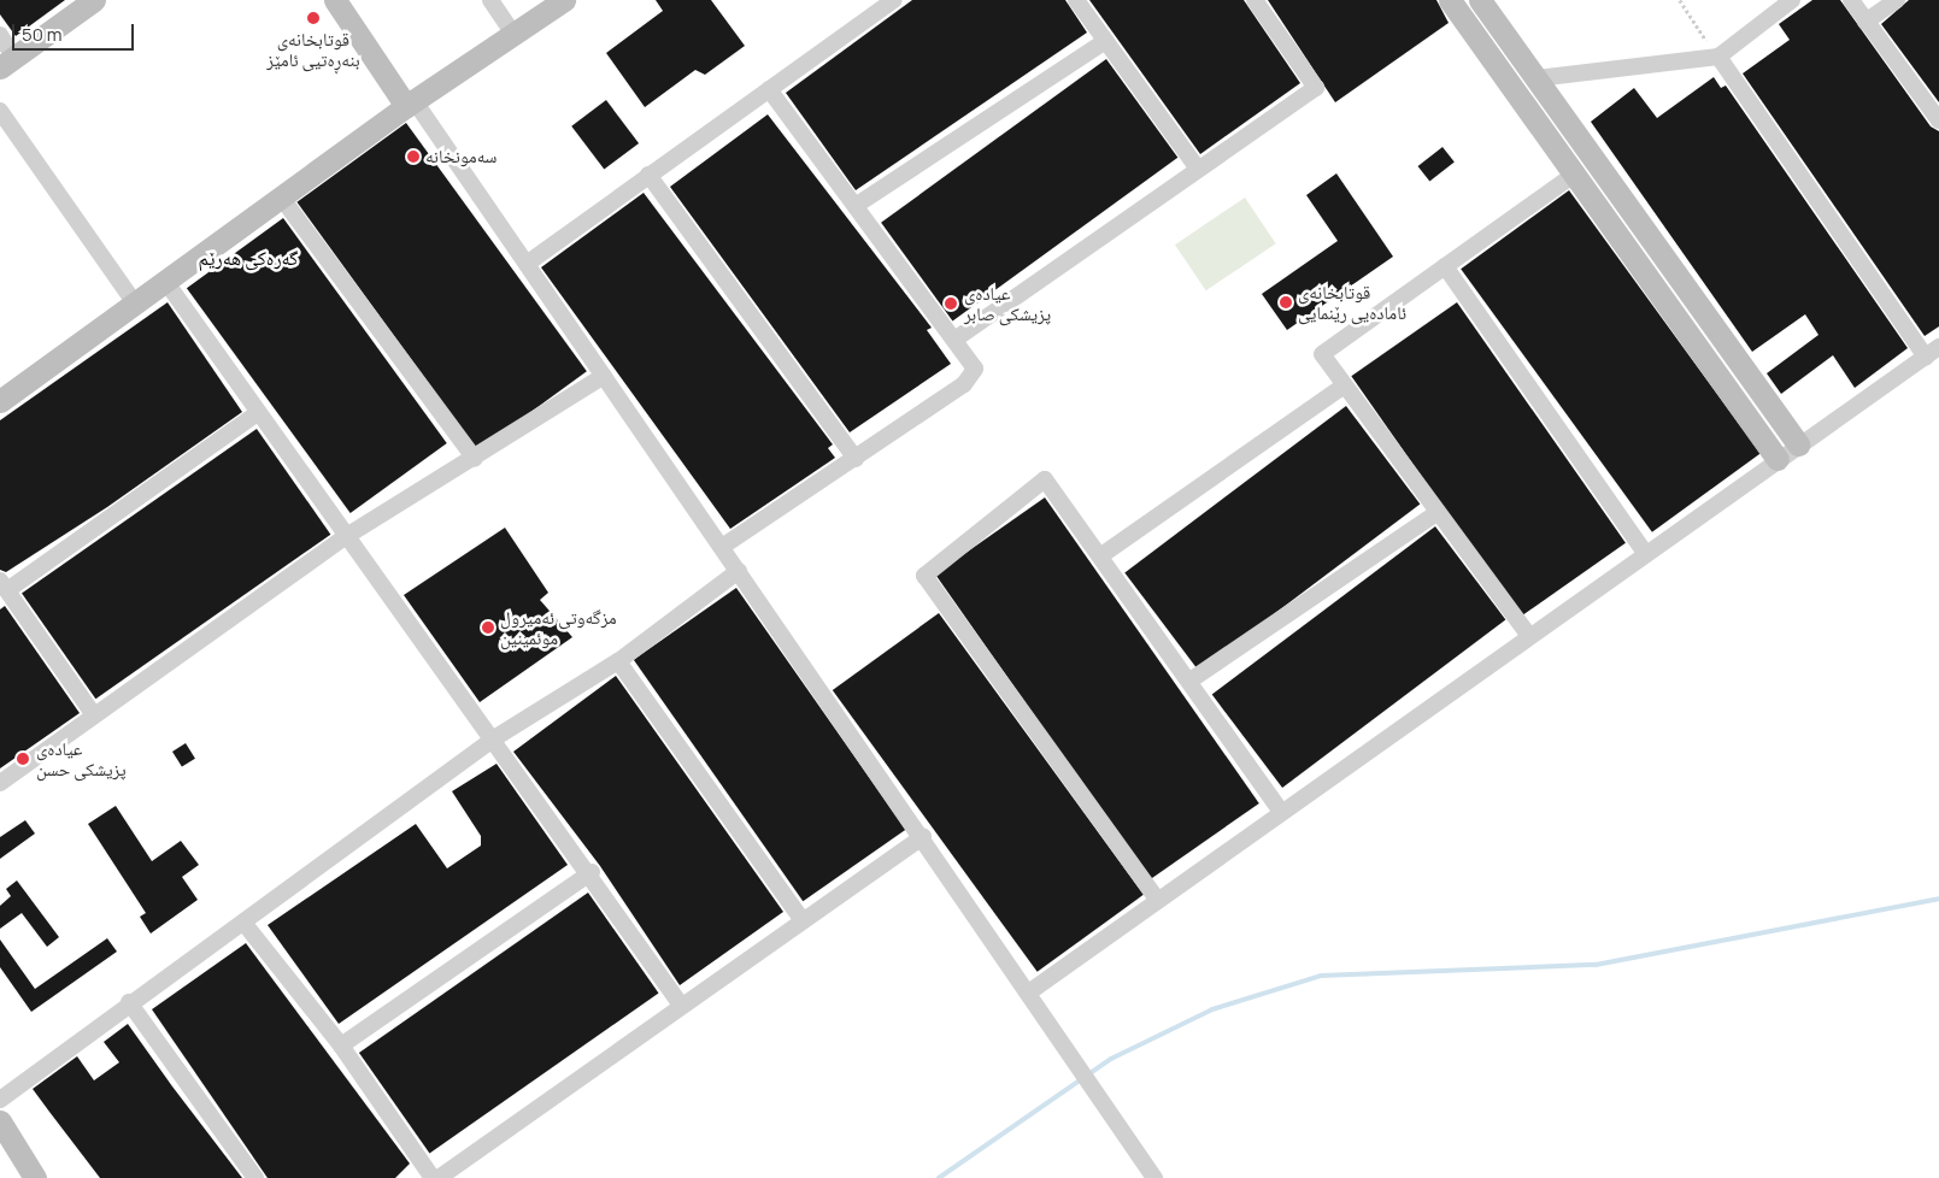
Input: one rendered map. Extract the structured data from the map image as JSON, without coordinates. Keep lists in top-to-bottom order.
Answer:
{
  "districts": ["گەرەکی هەرێم"],
  "places": [
    "قوتابخانەی بنەڕەتیی ئامێز",
    "سەمونخانە",
    "قوتابخانەی ئامادەیی رێنمایی",
    "عیادەی پزیشکی صابر",
    "مزگەوتی ئەمیرول موئمینین",
    "عیادەی پزیشکی حسن"
  ],
  "scale_bar": "50 m"
}
